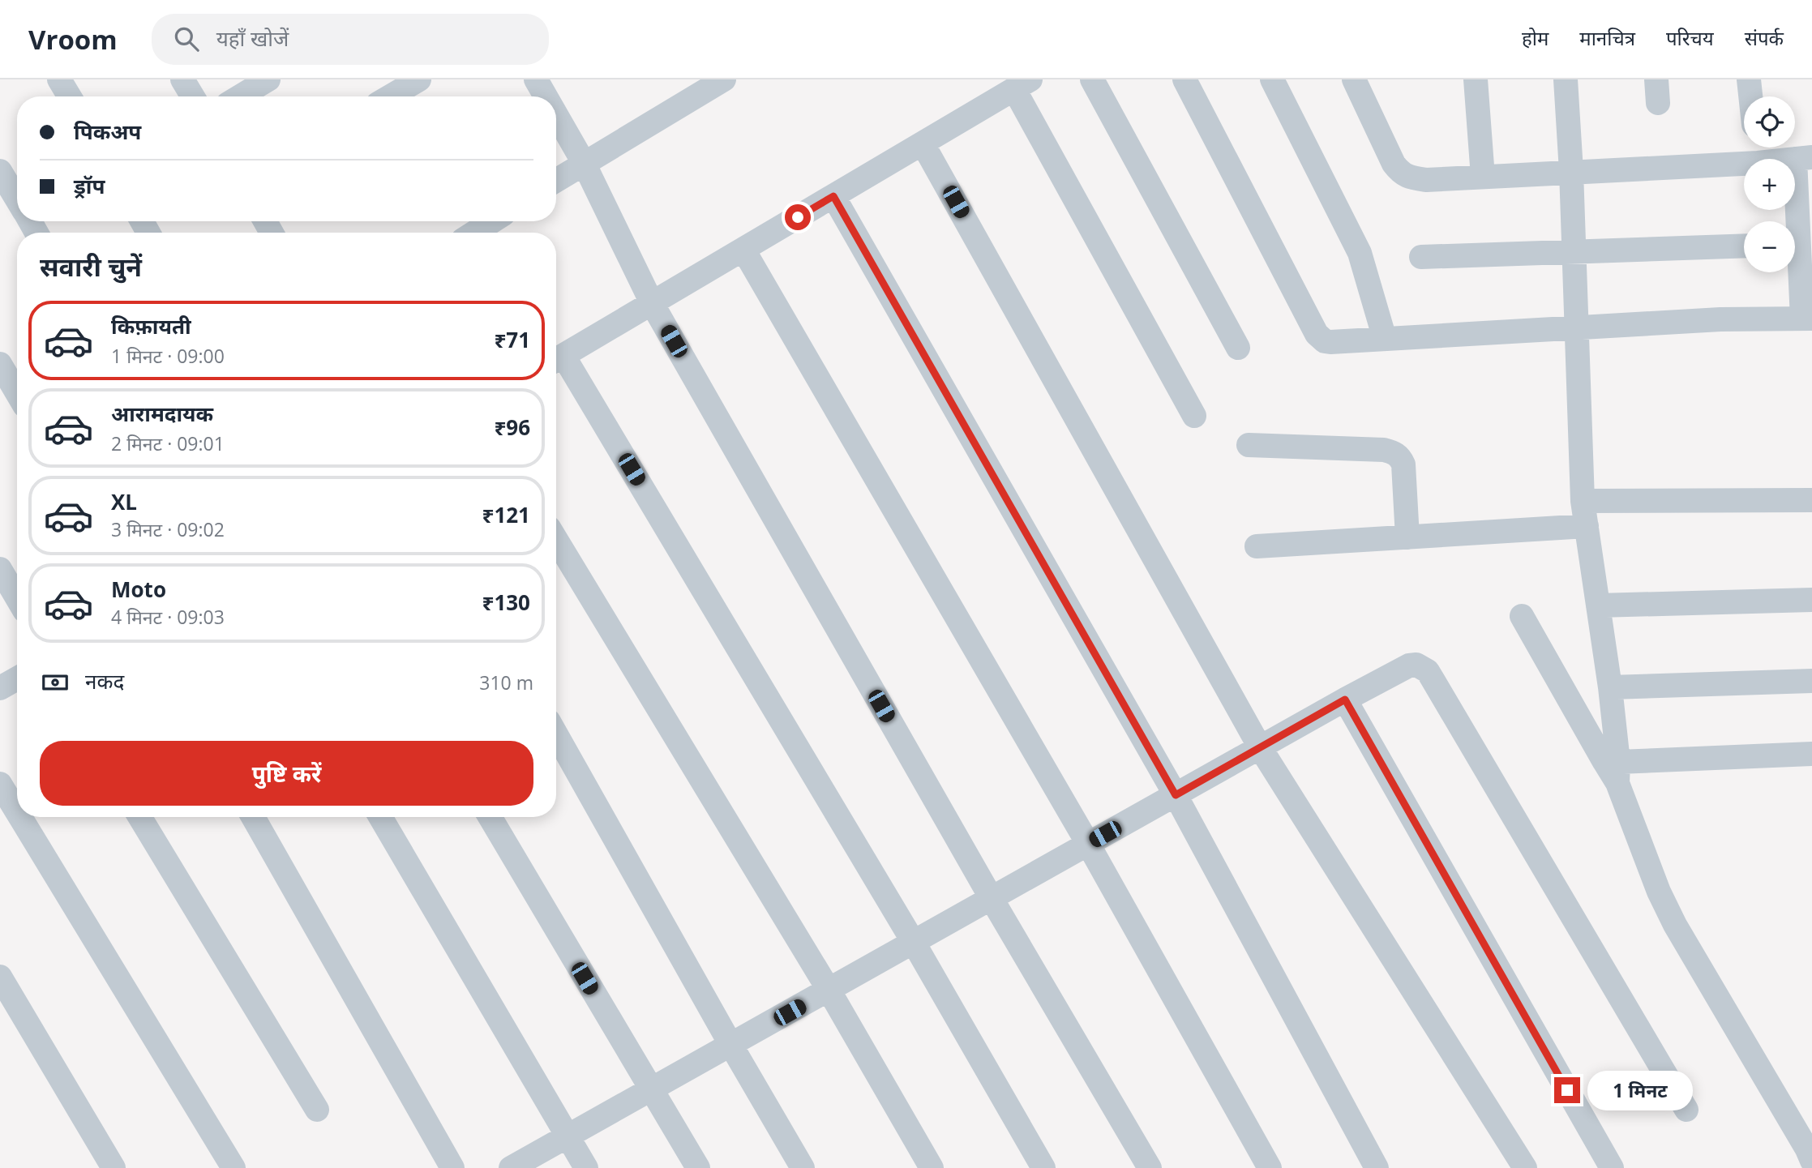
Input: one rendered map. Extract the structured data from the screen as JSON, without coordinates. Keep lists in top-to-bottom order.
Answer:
{
  "page": {
    "header": "Vroom",
    "search": "यहाँ खोजें",
    "nav": [
      "होम",
      "मानचित्र",
      "परिचय",
      "संपर्क"
    ],
    "map_buttons": ["+", "−"],
    "banner": ["पिकअप", "ड्रॉप"],
    "heading": "सवारी चुनें",
    "list": [
      {
        "name": "किफ़ायती",
        "note": "1 मिनट · 09:00",
        "value": "₹71"
      },
      {
        "name": "आरामदायक",
        "note": "2 मिनट · 09:01",
        "value": "₹96"
      },
      {
        "name": "XL",
        "note": "3 मिनट · 09:02",
        "value": "₹121"
      },
      {
        "name": "Moto",
        "note": "4 मिनट · 09:03",
        "value": "₹130"
      }
    ],
    "pay": ["नकद", "310 m"],
    "buttons": "पुष्टि करें",
    "bubble": "1 मिनट"
  }
}
